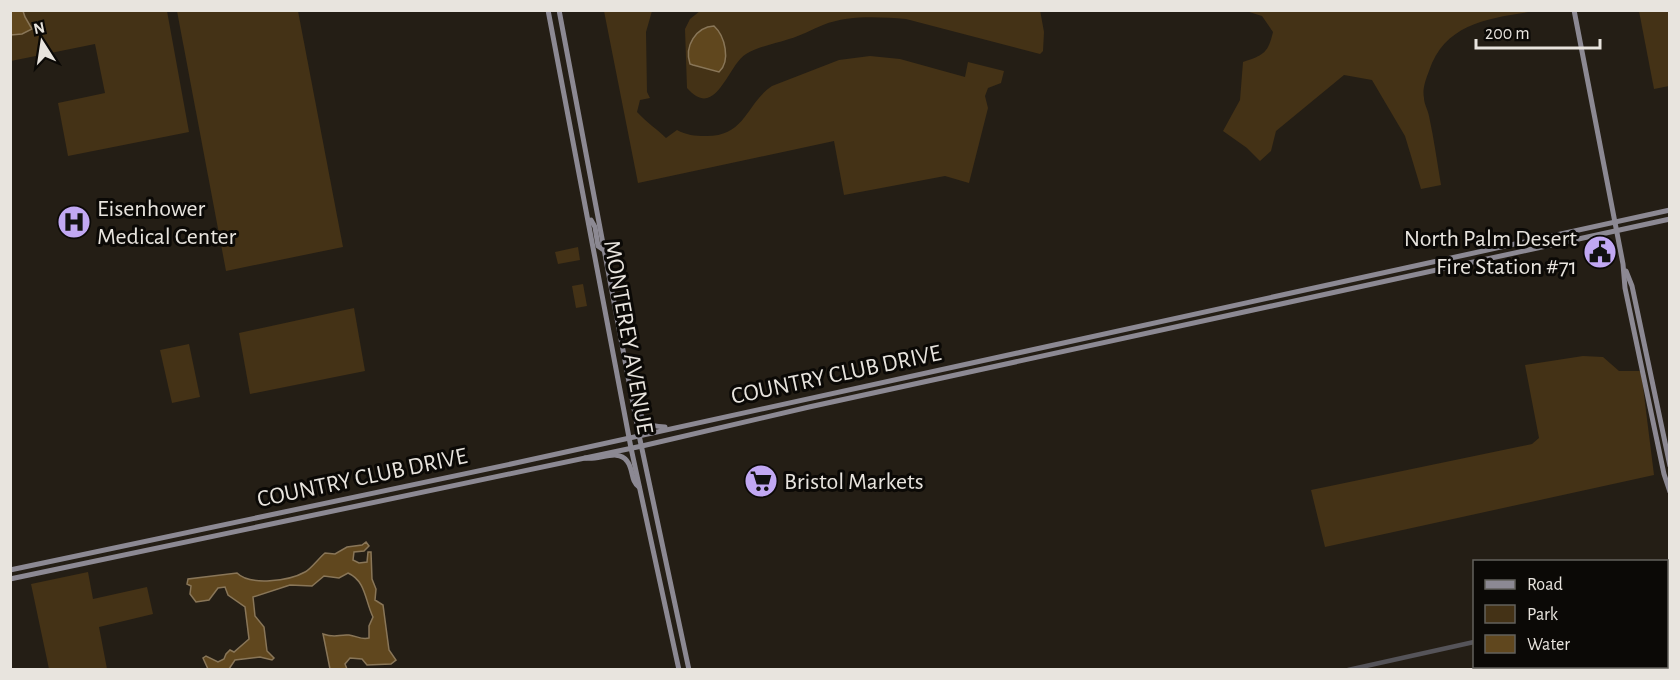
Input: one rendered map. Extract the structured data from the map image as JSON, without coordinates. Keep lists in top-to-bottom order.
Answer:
{
  "streets": {
    "main road": ["MONTEREY AVENUE", "COUNTRY CLUB DRIVE"]
  },
  "crossings": [
    ["MONTEREY AVENUE", "COUNTRY CLUB DRIVE"]
  ],
  "places": {
    "hospital": ["Eisenhower Medical Center"],
    "public building": ["North Palm Desert Fire Station #71"],
    "supermarket": ["Bristol Markets"]
  },
  "legend": ["Road", "Park", "Water"],
  "scale_bar": "200 m",
  "north": "top"
}
